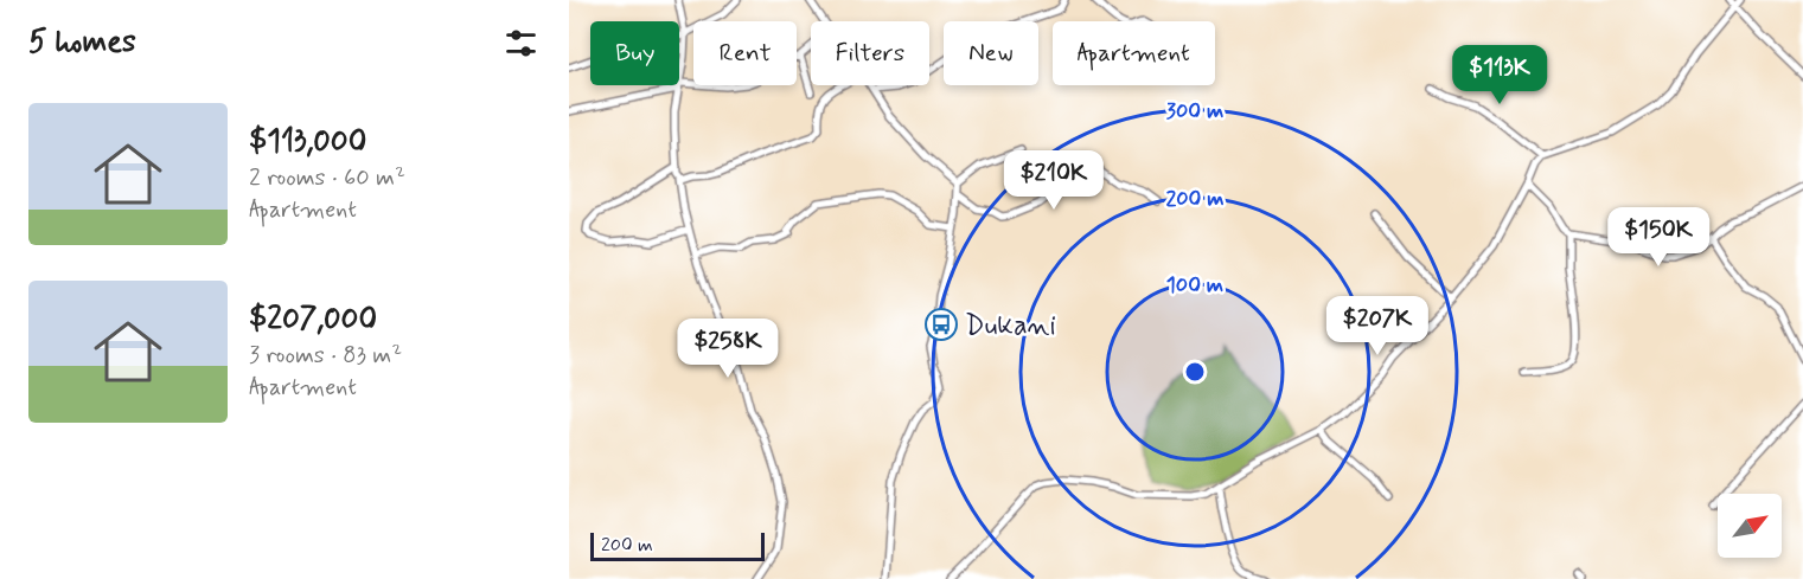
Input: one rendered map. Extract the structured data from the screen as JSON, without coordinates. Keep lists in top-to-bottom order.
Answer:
{
  "places": {
    "bus stop": ["Dukani"]
  },
  "scale_bar": "200 m",
  "north": "top right",
  "page": {
    "heading": "5 homes",
    "chip": [
      "Buy",
      "Rent",
      "Filters",
      "New",
      "Apartment"
    ],
    "price": [
      "$113K",
      "$210K",
      "$150K",
      "$207K",
      "$258K"
    ],
    "list": [
      {
        "name": "$113,000",
        "note": "2 rooms · 60 m² · Apartment"
      },
      {
        "name": "$207,000",
        "note": "3 rooms · 83 m² · Apartment"
      }
    ],
    "scale": "200 m"
  },
  "rings": ["300 m", "200 m", "100 m"]
}
